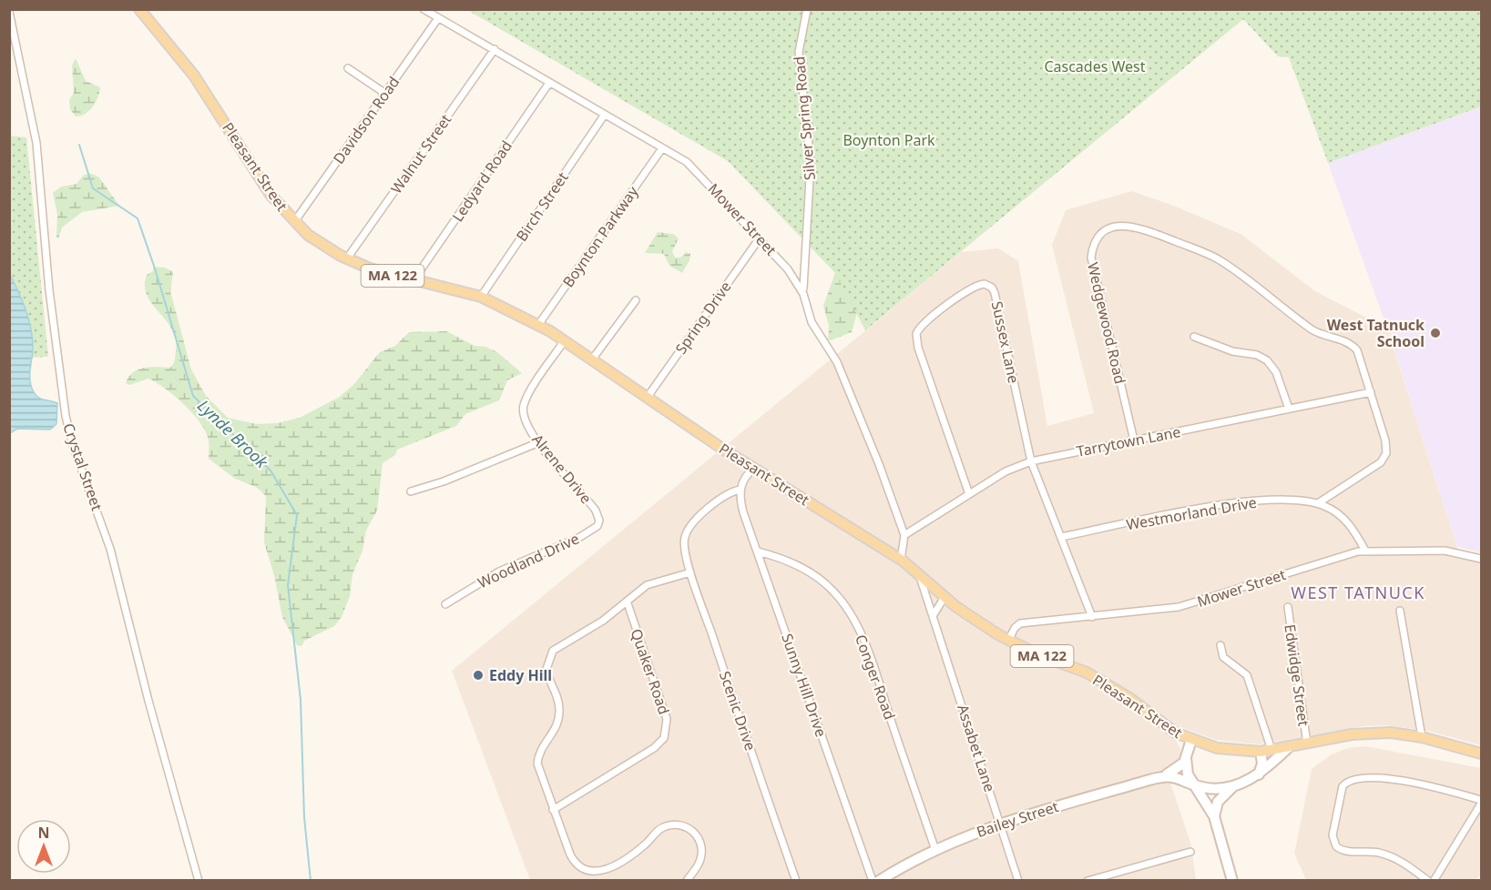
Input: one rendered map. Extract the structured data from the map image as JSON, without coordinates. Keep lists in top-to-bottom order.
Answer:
{
  "streets": {
    "main road": ["Pleasant Street", "MA 122"],
    "street": [
      "Silver Spring Road",
      "Davidson Road",
      "Walnut Street",
      "Ledyard Road",
      "Birch Street",
      "Mower Street",
      "Boynton Parkway",
      "Spring Drive",
      "Wedgewood Road",
      "Sussex Lane",
      "Tarrytown Lane",
      "Crystal Street",
      "Alrene Drive",
      "Westmorland Drive",
      "Woodland Drive",
      "Quaker Road",
      "Edwidge Street",
      "Conger Road",
      "Sunny Hill Drive",
      "Scenic Drive",
      "Assabet Lane",
      "Bailey Street"
    ]
  },
  "crossings": [
    ["Silver Spring Road", "Mower Street"],
    ["Davidson Road", "Pleasant Street"],
    ["Davidson Road", "Mower Street"],
    ["Walnut Street", "Pleasant Street"],
    ["Walnut Street", "Mower Street"],
    ["Pleasant Street", "Ledyard Road"],
    ["Pleasant Street", "Birch Street"],
    ["Pleasant Street", "Mower Street"],
    ["Pleasant Street", "Boynton Parkway"],
    ["Pleasant Street", "Spring Drive"],
    ["Pleasant Street", "Alrene Drive"],
    ["Pleasant Street", "Edwidge Street"],
    ["Pleasant Street", "Assabet Lane"],
    ["Ledyard Road", "Mower Street"],
    ["Birch Street", "Mower Street"],
    ["Mower Street", "Boynton Parkway"],
    ["Mower Street", "Spring Drive"],
    ["Mower Street", "Sussex Lane"],
    ["Mower Street", "Tarrytown Lane"],
    ["Mower Street", "Westmorland Drive"],
    ["Wedgewood Road", "Tarrytown Lane"],
    ["Wedgewood Road", "Westmorland Drive"],
    ["Sussex Lane", "Tarrytown Lane"],
    ["Sussex Lane", "Westmorland Drive"],
    ["Alrene Drive", "Woodland Drive"],
    ["Conger Road", "Sunny Hill Drive"],
    ["Conger Road", "Bailey Street"],
    ["Sunny Hill Drive", "Scenic Drive"],
    ["Assabet Lane", "Bailey Street"]
  ],
  "districts": ["WEST TATNUCK"],
  "water": ["Lynde Brook"],
  "parks": ["Cascades West", "Boynton Park"],
  "places": ["West Tatnuck School", "Eddy Hill"],
  "north": "top"
}
